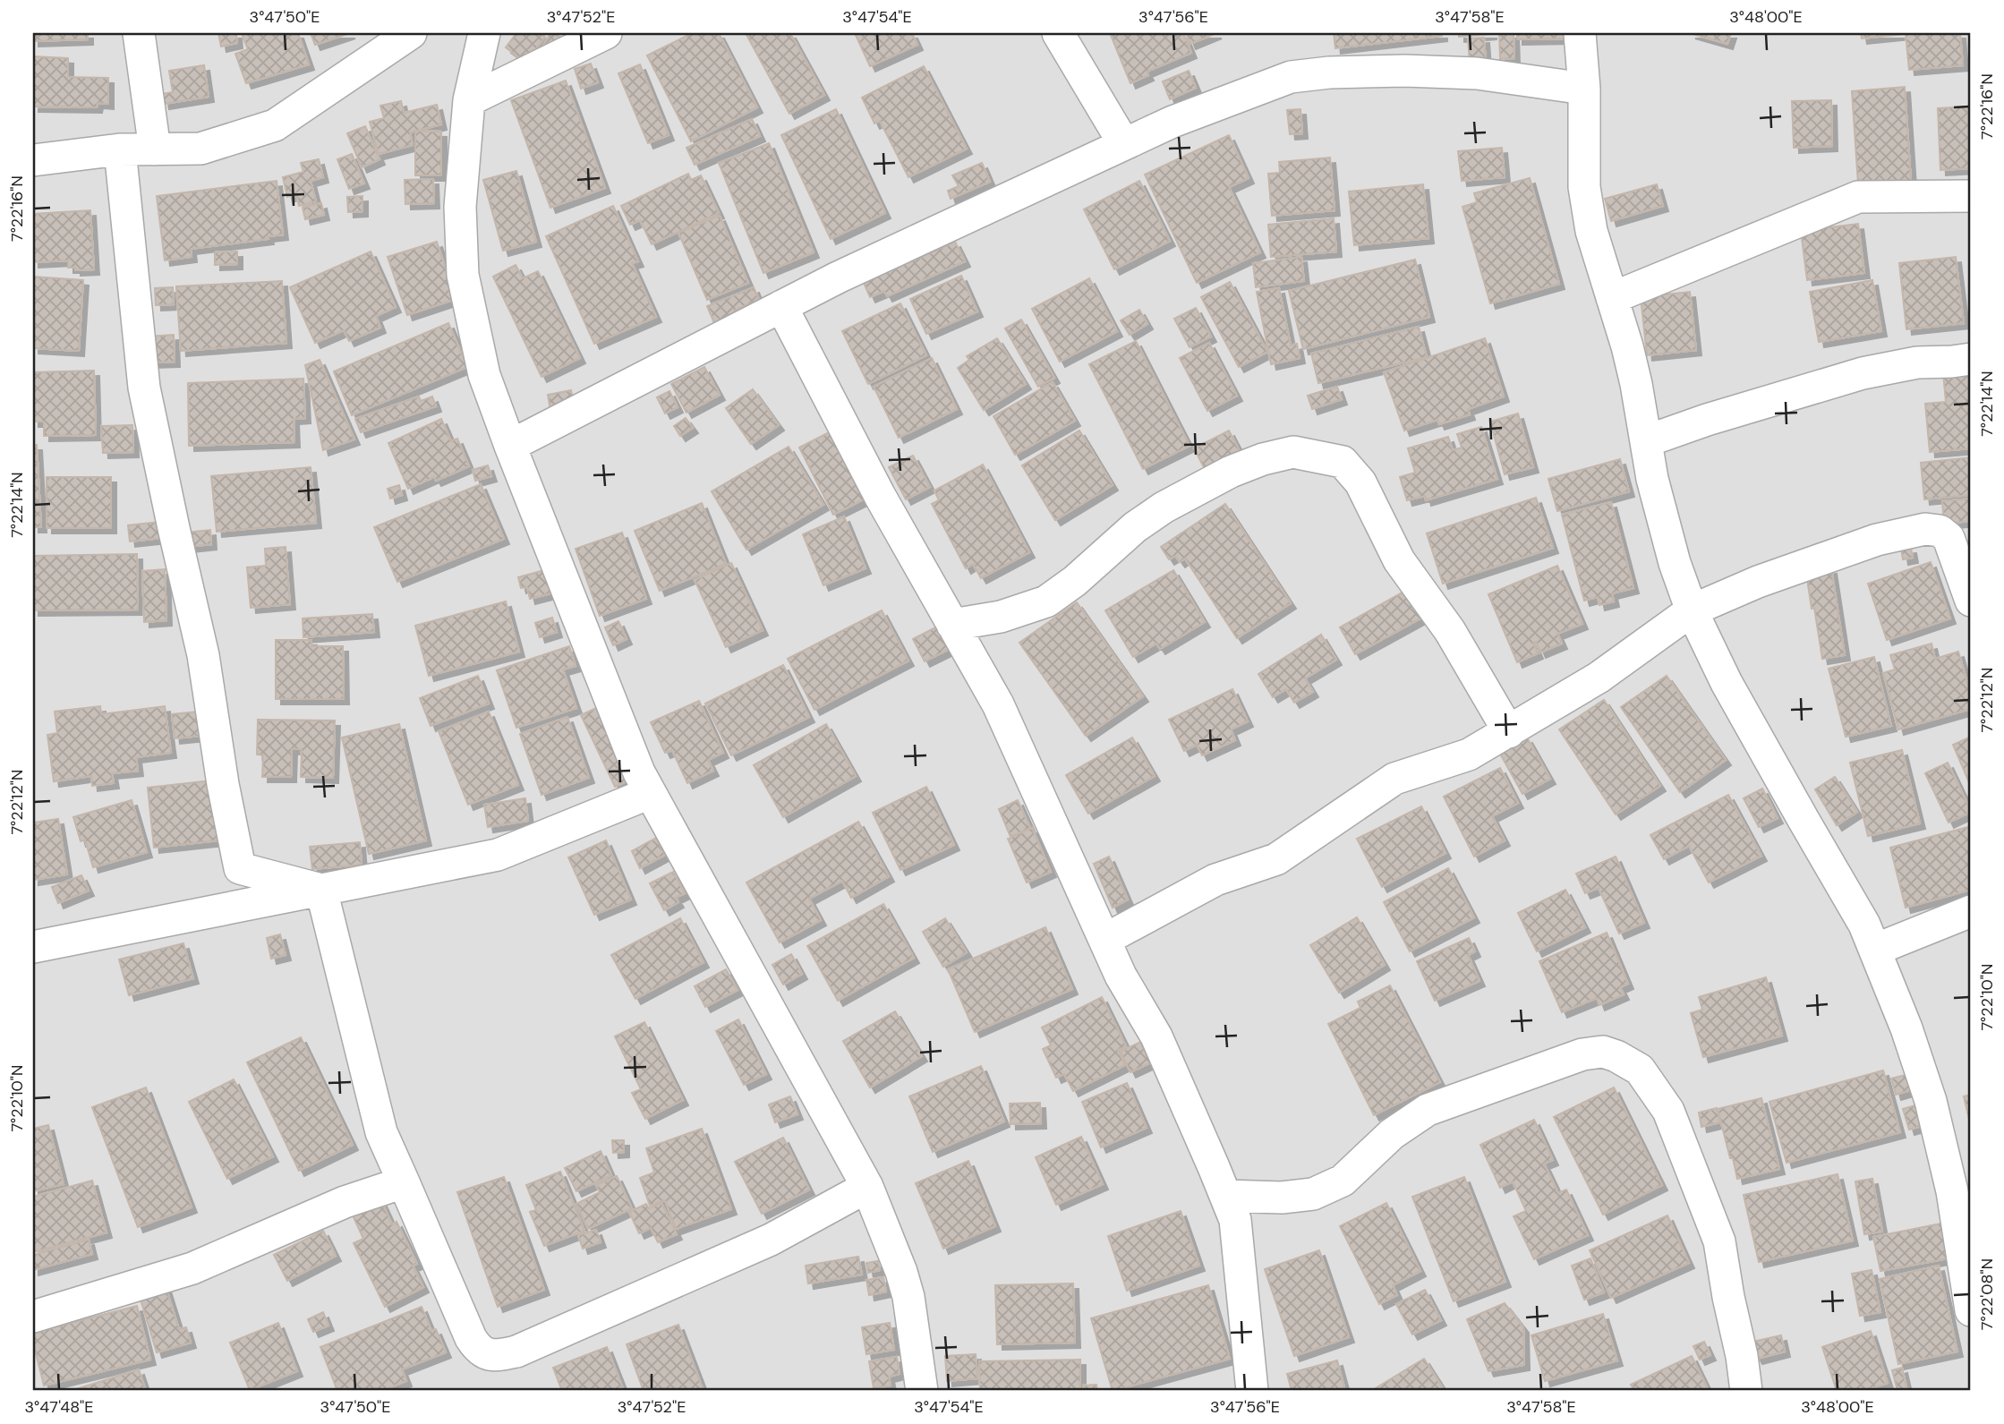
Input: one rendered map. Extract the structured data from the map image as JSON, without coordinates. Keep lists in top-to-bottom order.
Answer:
{
  "coordinates": [
    "3°47'50\"E",
    "3°47'52\"E",
    "3°47'54\"E",
    "3°47'56\"E",
    "3°47'58\"E",
    "3°48'00\"E",
    "7°22'16\"N",
    "7°22'14\"N",
    "7°22'12\"N",
    "7°22'10\"N",
    "7°22'08\"N",
    "3°47'48\"E"
  ]
}
